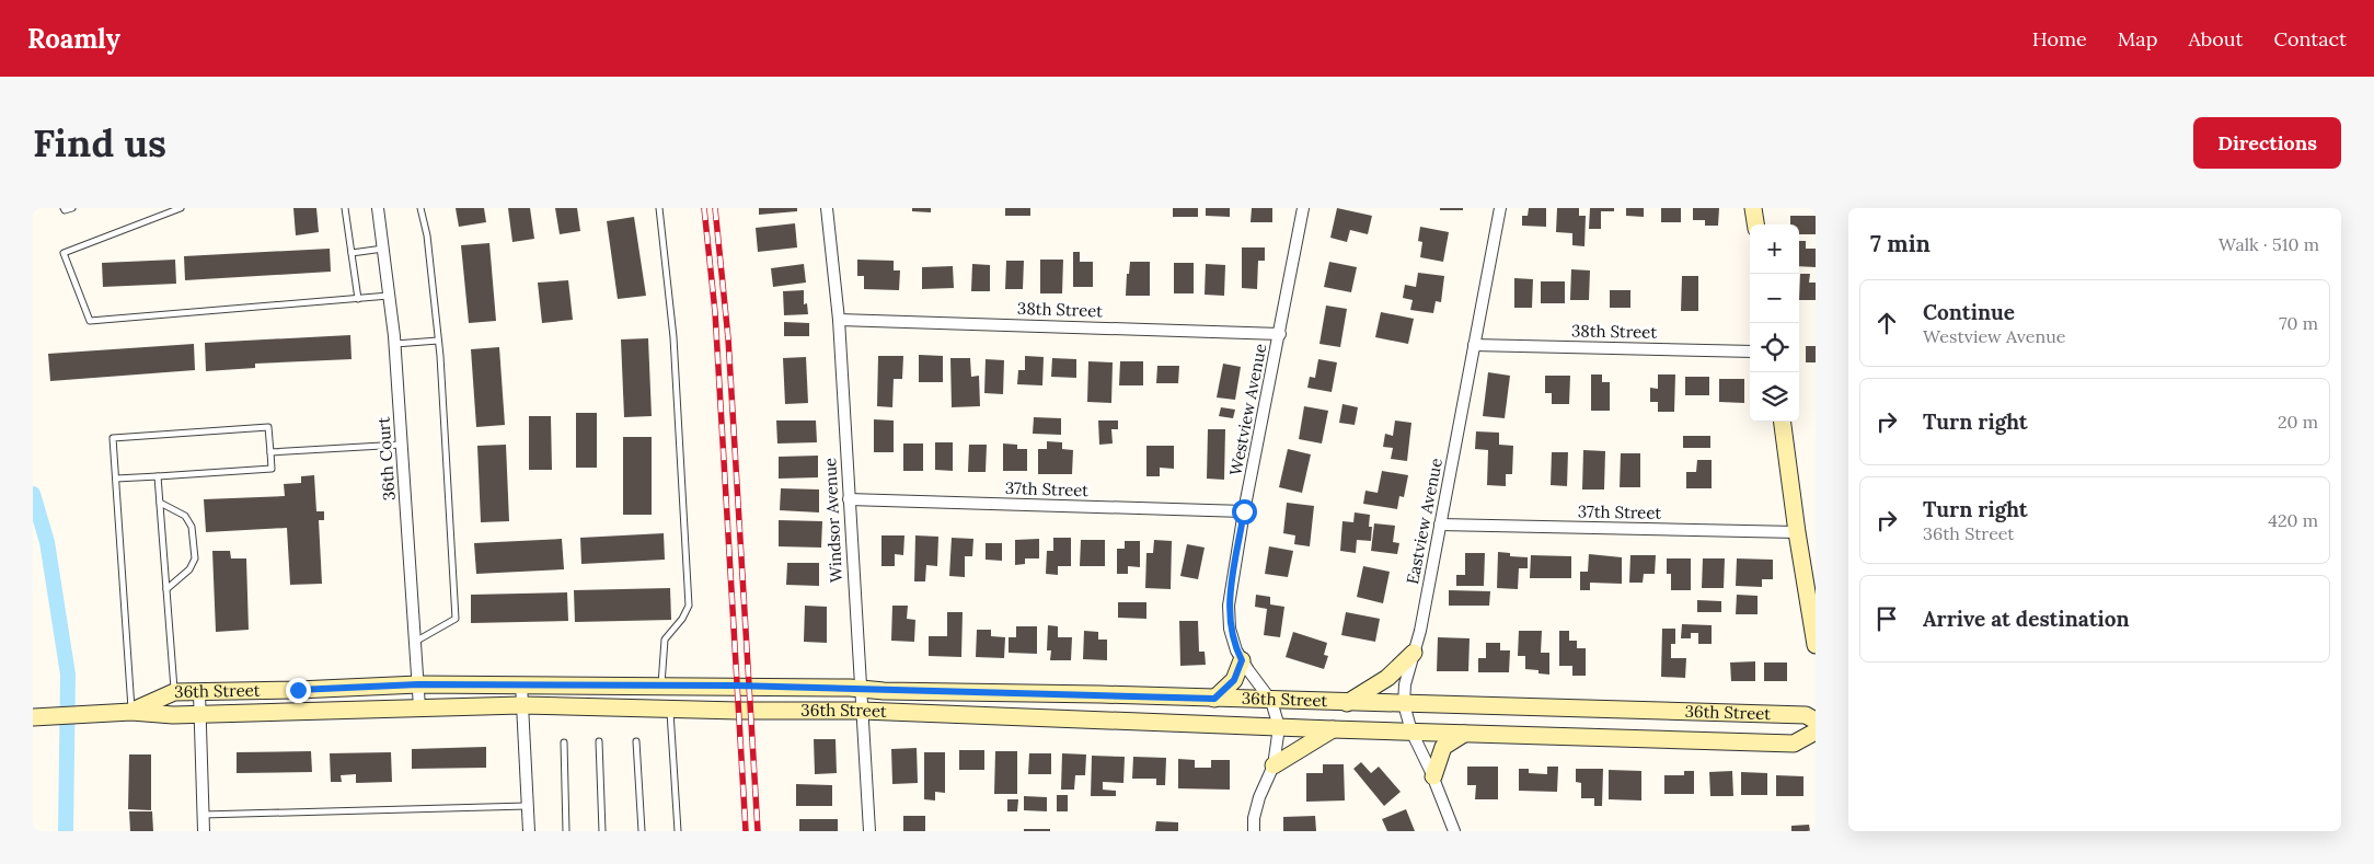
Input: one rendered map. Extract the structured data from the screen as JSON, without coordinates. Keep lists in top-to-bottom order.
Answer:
{
  "streets": {
    "street": [
      "38th Street",
      "Westview Avenue",
      "36th Court",
      "37th Street",
      "Windsor Avenue",
      "Eastview Avenue",
      "36th Street"
    ]
  },
  "crossings": [
    ["38th Street", "Westview Avenue"],
    ["38th Street", "Windsor Avenue"],
    ["38th Street", "Eastview Avenue"],
    ["Westview Avenue", "37th Street"],
    ["Westview Avenue", "36th Street"],
    ["36th Court", "36th Street"],
    ["37th Street", "Windsor Avenue"],
    ["37th Street", "Eastview Avenue"],
    ["Windsor Avenue", "36th Street"],
    ["Eastview Avenue", "36th Street"]
  ],
  "page": {
    "header": "Roamly",
    "nav": [
      "Home",
      "Map",
      "About",
      "Contact"
    ],
    "buttons": "Directions",
    "title": "Find us",
    "heading": ["7 min", "Walk · 510 m"],
    "map_buttons": ["+", "−"],
    "list": [
      ["Continue", "Westview Avenue", "70 m"],
      ["Turn right", "20 m"],
      ["Turn right", "36th Street", "420 m"],
      "Arrive at destination"
    ]
  }
}
